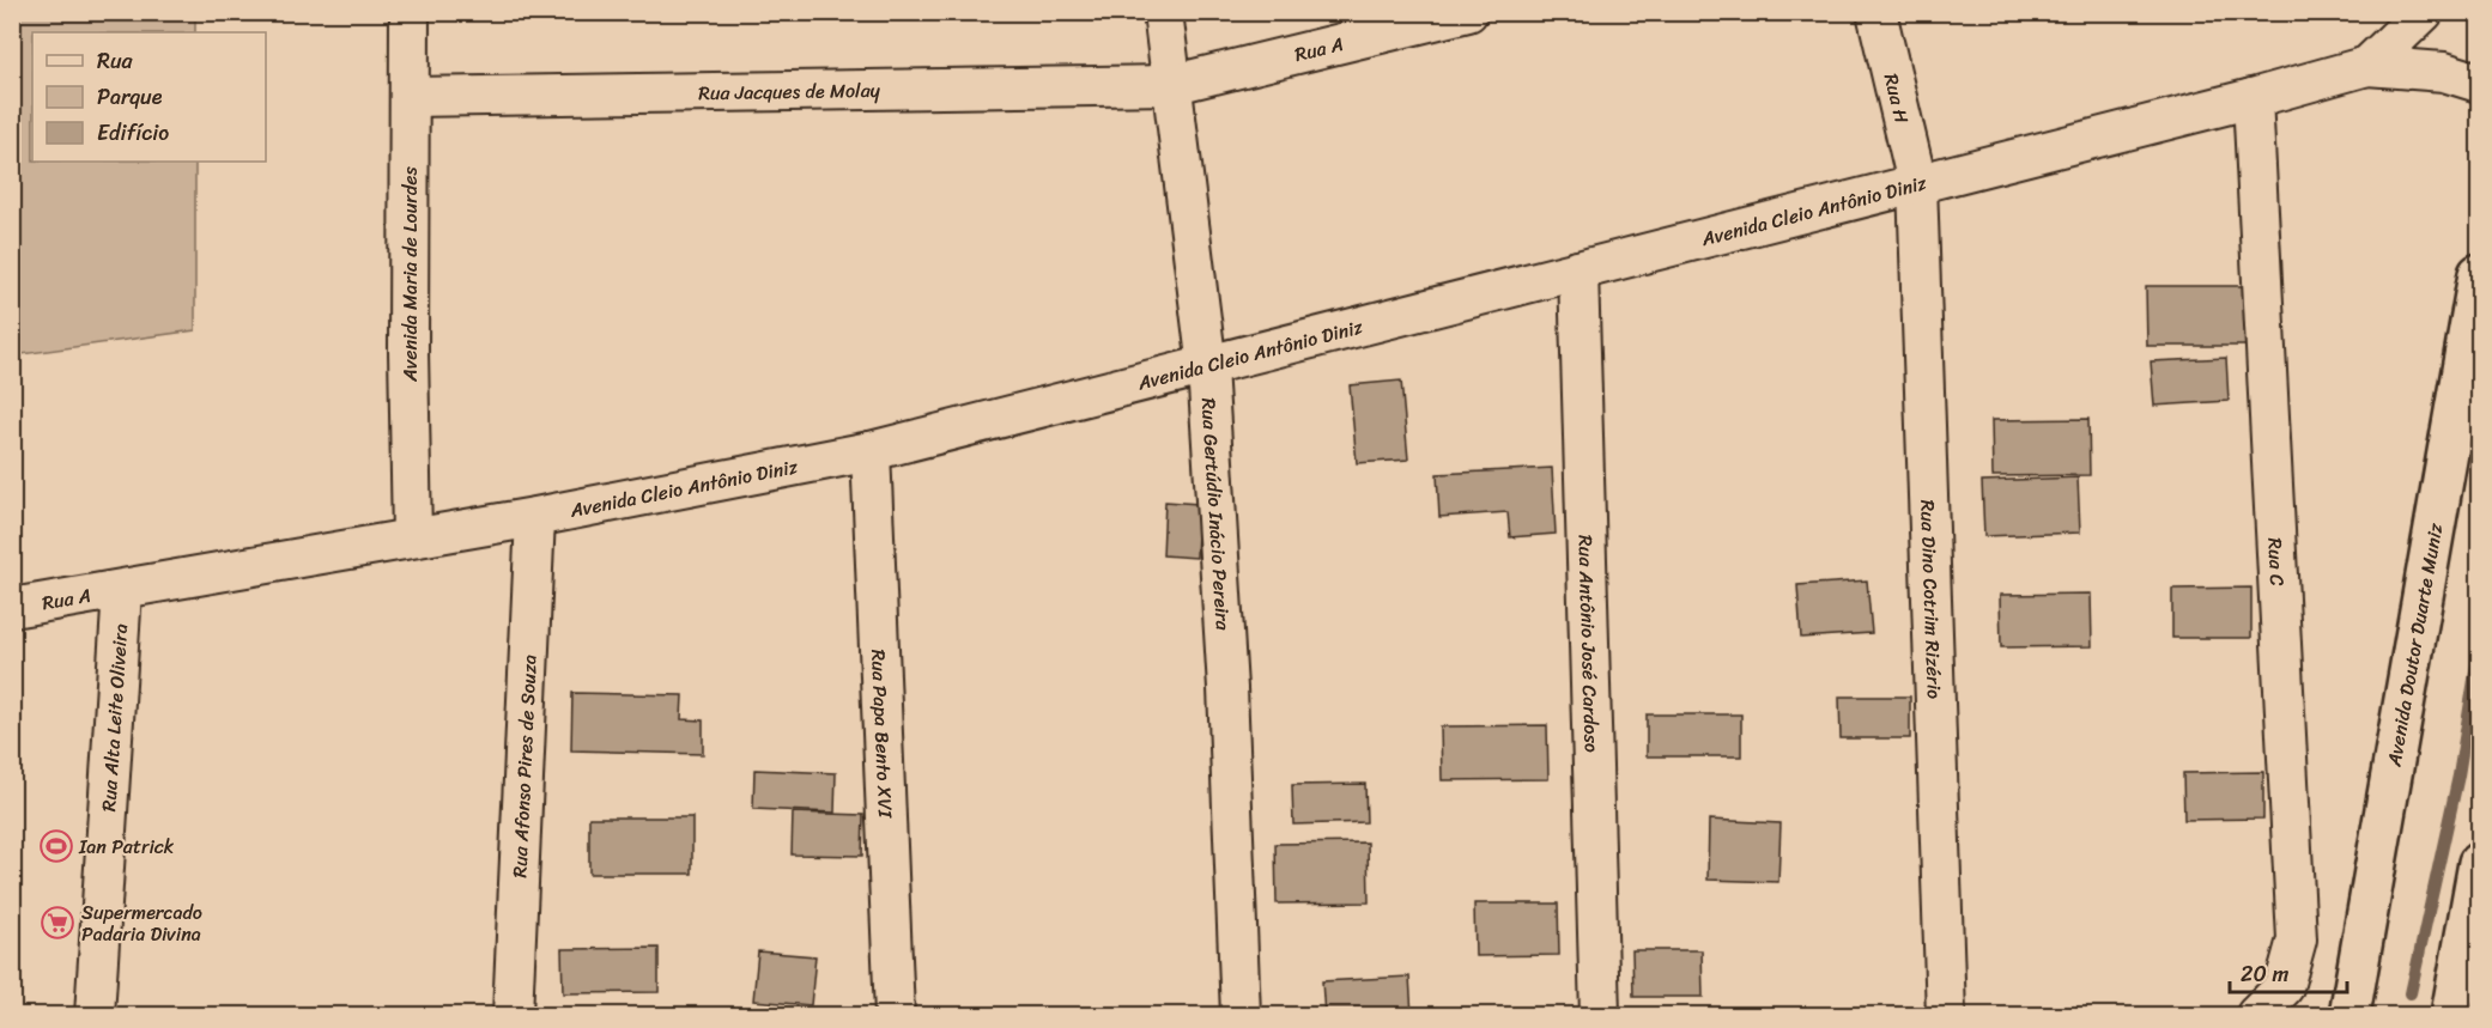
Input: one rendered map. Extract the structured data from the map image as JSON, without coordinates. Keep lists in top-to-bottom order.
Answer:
{
  "streets": {
    "street": [
      "Rua A",
      "Rua Jacques de Molay",
      "Rua H",
      "Avenida Cleio Antônio Diniz",
      "Avenida Maria de Lourdes",
      "Rua Gertúdio Inácio Pereira",
      "Rua C",
      "Rua Dino Cotrim Rizério",
      "Rua Antônio José Cardoso",
      "Avenida Doutor Duarte Muniz",
      "Rua Alta Leite Oliveira",
      "Rua Papa Bento XVI",
      "Rua Afonso Pires de Souza"
    ]
  },
  "crossings": [
    ["Rua A", "Rua Jacques de Molay"],
    ["Rua A", "Avenida Cleio Antônio Diniz"],
    ["Rua A", "Rua Gertúdio Inácio Pereira"],
    ["Rua A", "Rua Alta Leite Oliveira"],
    ["Rua Jacques de Molay", "Avenida Maria de Lourdes"],
    ["Rua Jacques de Molay", "Rua Gertúdio Inácio Pereira"],
    ["Rua H", "Avenida Cleio Antônio Diniz"],
    ["Rua H", "Rua Dino Cotrim Rizério"],
    ["Avenida Cleio Antônio Diniz", "Avenida Maria de Lourdes"],
    ["Avenida Cleio Antônio Diniz", "Rua Gertúdio Inácio Pereira"],
    ["Avenida Cleio Antônio Diniz", "Rua C"],
    ["Avenida Cleio Antônio Diniz", "Rua Dino Cotrim Rizério"],
    ["Avenida Cleio Antônio Diniz", "Rua Antônio José Cardoso"],
    ["Avenida Cleio Antônio Diniz", "Rua Alta Leite Oliveira"],
    ["Avenida Cleio Antônio Diniz", "Rua Papa Bento XVI"],
    ["Avenida Cleio Antônio Diniz", "Rua Afonso Pires de Souza"]
  ],
  "places": {
    "sports": ["Ian Patrick"],
    "supermarket": ["Supermercado Padaria Divina"]
  },
  "legend": ["Rua", "Parque", "Edifício"],
  "scale_bar": "20 m"
}
